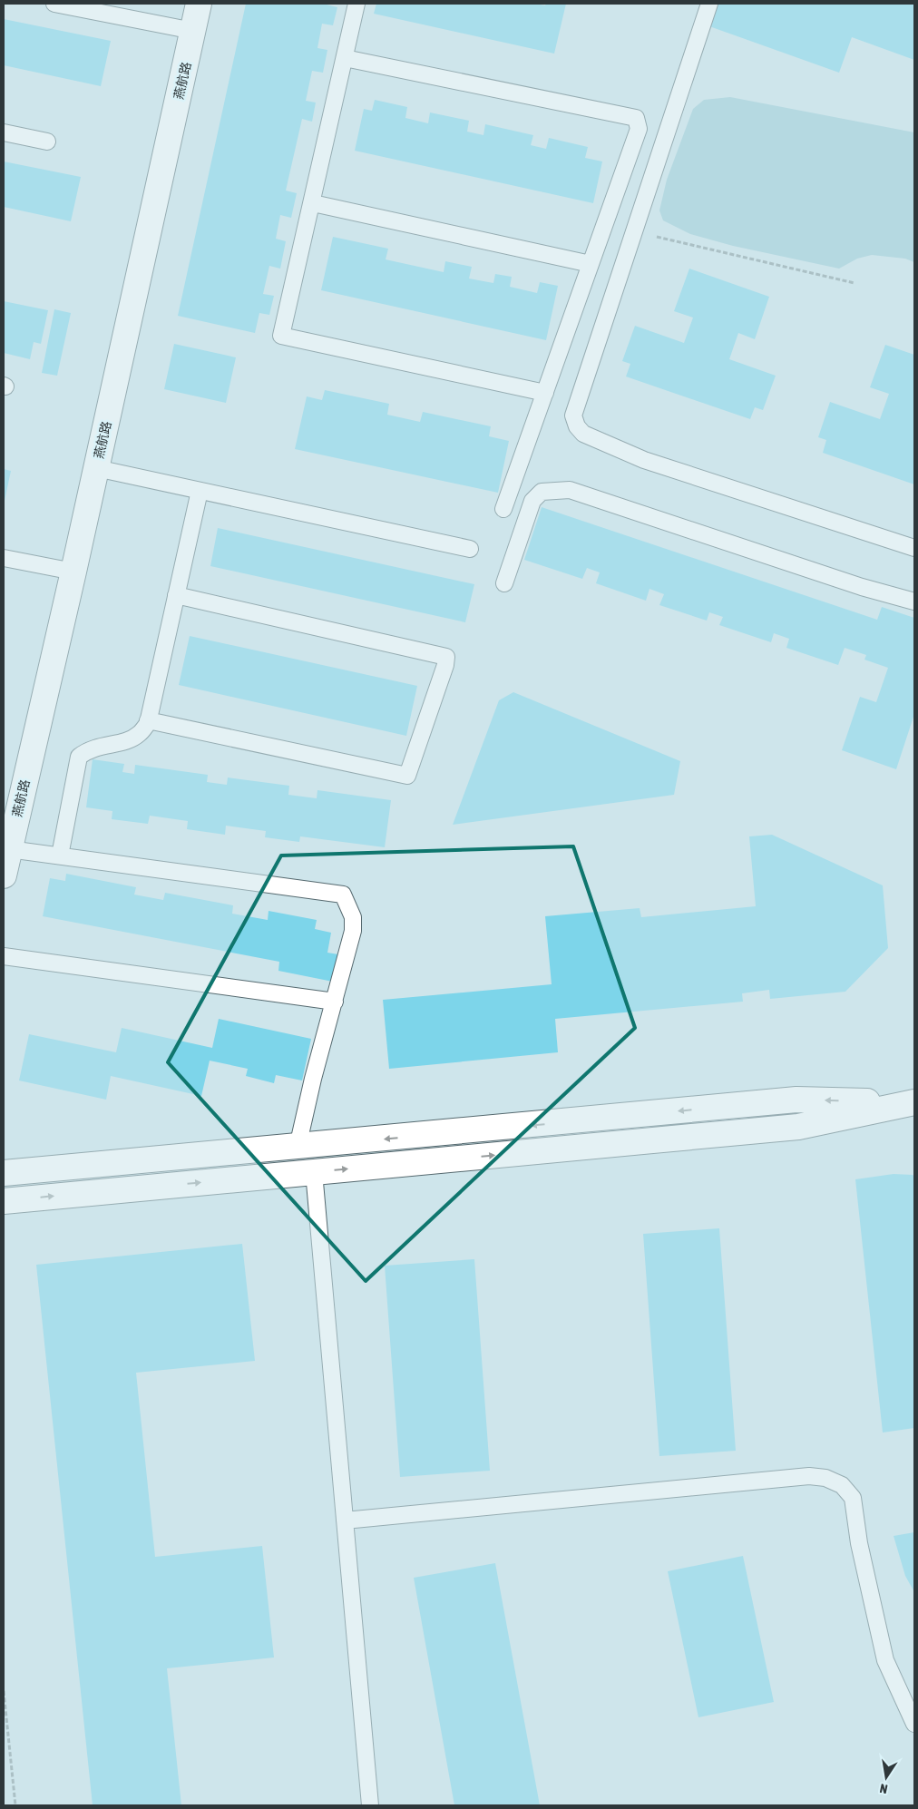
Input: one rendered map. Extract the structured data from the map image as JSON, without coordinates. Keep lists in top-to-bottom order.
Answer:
{
  "streets": {
    "street": ["燕航路"]
  },
  "north": "bottom"
}
